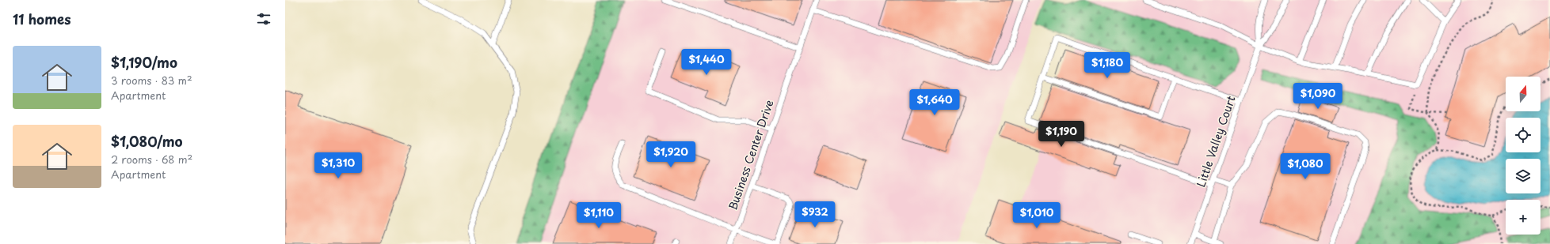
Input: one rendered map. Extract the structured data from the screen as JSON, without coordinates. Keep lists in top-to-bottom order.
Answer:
{
  "streets": {
    "lane": ["Little Valley Court", "Business Center Drive"]
  },
  "north": "top",
  "page": {
    "heading": "11 homes",
    "list": [
      {
        "name": "$1,190/mo",
        "note": "3 rooms · 83 m² · Apartment"
      },
      {
        "name": "$1,080/mo",
        "note": "2 rooms · 68 m² · Apartment"
      }
    ],
    "price": [
      "$1,440",
      "$1,180",
      "$1,090",
      "$1,640",
      "$1,190",
      "$1,920",
      "$1,310",
      "$1,080",
      "$932",
      "$1,110",
      "$1,010"
    ],
    "map_buttons": "+"
  }
}
